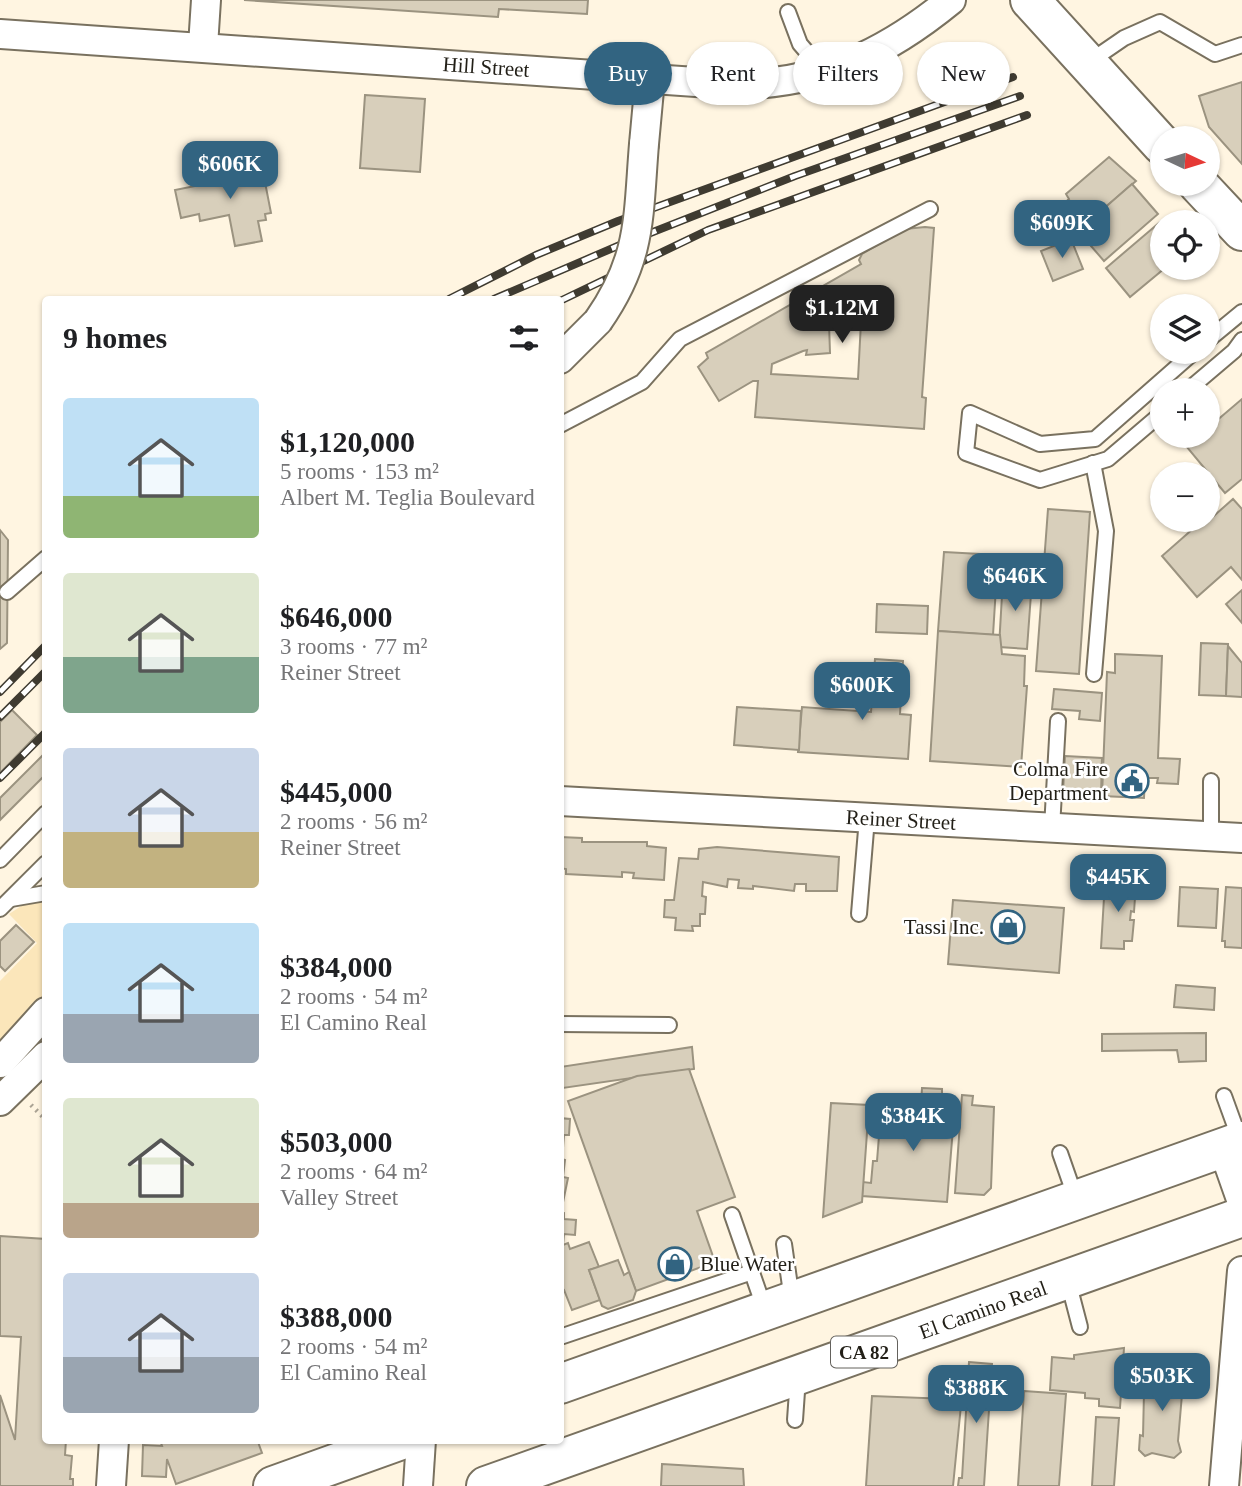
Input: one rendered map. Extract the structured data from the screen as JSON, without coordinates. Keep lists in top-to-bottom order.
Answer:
{
  "streets": {
    "main road": ["El Camino Real", "CA 82"],
    "street": ["Hill Street", "Reiner Street"]
  },
  "places": {
    "public building": ["Colma Fire Department"],
    "shop": ["Tassi Inc.", "Blue Water"]
  },
  "north": "right",
  "page": {
    "chip": [
      "Buy",
      "Rent",
      "Filters",
      "New"
    ],
    "map_buttons": ["+", "−"],
    "price": [
      "$606K",
      "$609K",
      "$1.12M",
      "$646K",
      "$600K",
      "$445K",
      "$384K",
      "$503K",
      "$388K"
    ],
    "heading": "9 homes",
    "list": [
      {
        "name": "$1,120,000",
        "note": "5 rooms · 153 m² · Albert M. Teglia Boulevard"
      },
      {
        "name": "$646,000",
        "note": "3 rooms · 77 m² · Reiner Street"
      },
      {
        "name": "$445,000",
        "note": "2 rooms · 56 m² · Reiner Street"
      },
      {
        "name": "$384,000",
        "note": "2 rooms · 54 m² · El Camino Real"
      },
      {
        "name": "$503,000",
        "note": "2 rooms · 64 m² · Valley Street"
      },
      {
        "name": "$388,000",
        "note": "2 rooms · 54 m² · El Camino Real"
      }
    ]
  }
}
